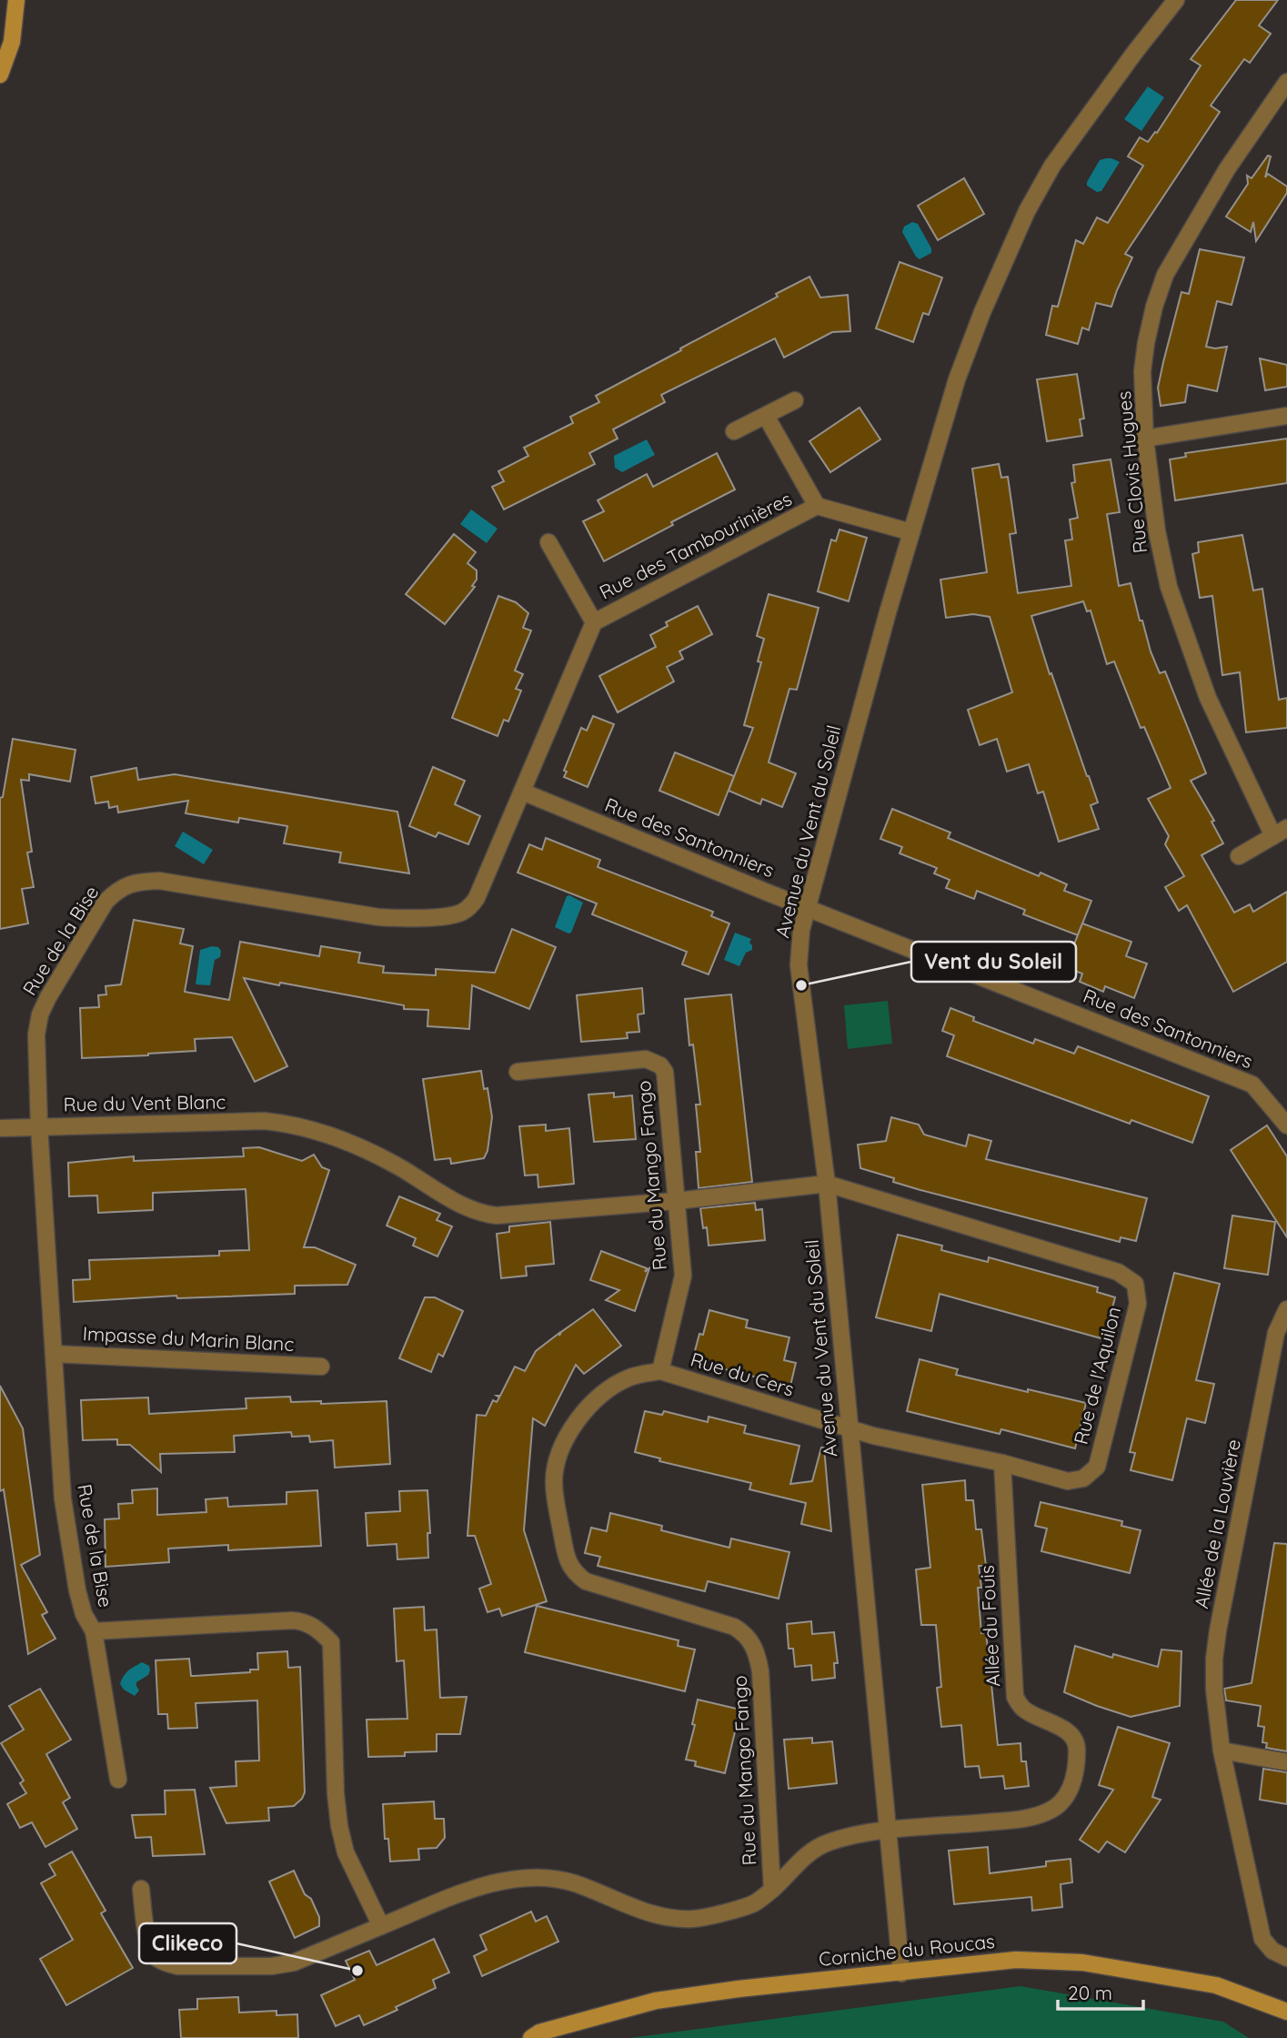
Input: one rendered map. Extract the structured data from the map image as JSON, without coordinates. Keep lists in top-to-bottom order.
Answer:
{
  "streets": {
    "main road": ["Corniche du Roucas"],
    "street": [
      "Rue Clovis Hugues",
      "Rue des Tambourinières",
      "Avenue du Vent du Soleil",
      "Rue des Santonniers",
      "Rue de la Bise",
      "Rue du Vent Blanc",
      "Rue du Mango Fango",
      "Impasse du Marin Blanc",
      "Rue du Cers",
      "Rue de l'Aquilon",
      "Allée de la Louvière",
      "Allée du Fouis"
    ]
  },
  "crossings": [
    ["Rue des Tambourinières", "Avenue du Vent du Soleil"],
    ["Rue des Tambourinières", "Rue des Santonniers"],
    ["Rue des Tambourinières", "Rue de la Bise"],
    ["Avenue du Vent du Soleil", "Rue des Santonniers"],
    ["Avenue du Vent du Soleil", "Rue du Cers"],
    ["Avenue du Vent du Soleil", "Rue de l'Aquilon"],
    ["Avenue du Vent du Soleil", "Allée du Fouis"],
    ["Avenue du Vent du Soleil", "Corniche du Roucas"],
    ["Rue des Santonniers", "Rue de la Bise"],
    ["Rue de la Bise", "Rue du Vent Blanc"],
    ["Rue de la Bise", "Impasse du Marin Blanc"],
    ["Rue du Vent Blanc", "Rue du Mango Fango"],
    ["Rue du Mango Fango", "Rue du Cers"],
    ["Rue du Cers", "Rue de l'Aquilon"],
    ["Rue de l'Aquilon", "Allée du Fouis"]
  ],
  "places": ["Vent du Soleil", "Clikeco"],
  "scale_bar": "20 m"
}
